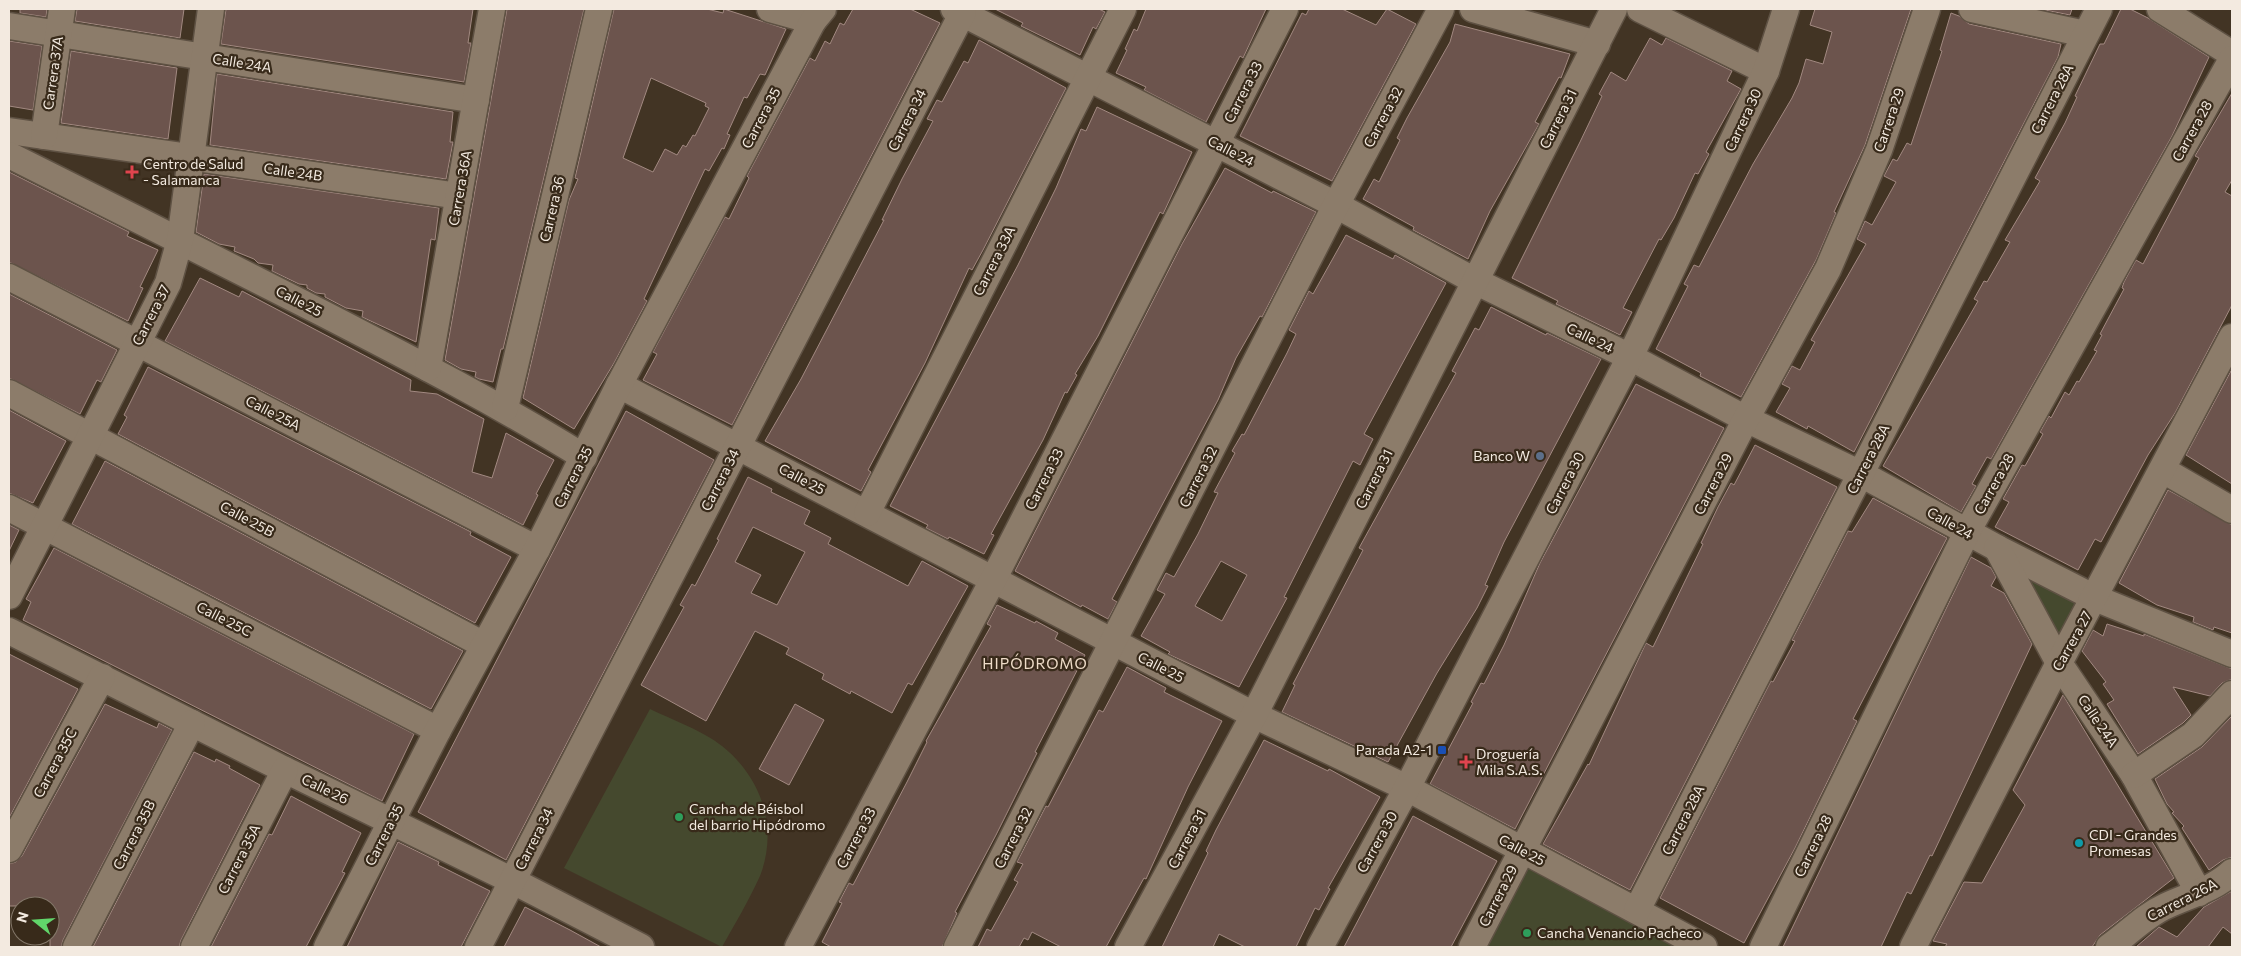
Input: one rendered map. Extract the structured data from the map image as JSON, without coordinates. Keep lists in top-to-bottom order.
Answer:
{
  "streets": {
    "street": [
      "Calle 24A",
      "Carrera 37A",
      "Carrera 33",
      "Carrera 28A",
      "Carrera 32",
      "Carrera 35",
      "Carrera 31",
      "Carrera 34",
      "Carrera 30",
      "Carrera 29",
      "Carrera 28",
      "Calle 24",
      "Calle 24B",
      "Carrera 36A",
      "Carrera 36",
      "Carrera 33A",
      "Calle 25",
      "Carrera 37",
      "Calle 25A",
      "Calle 25B",
      "Calle 25C",
      "Carrera 27",
      "Carrera 35C",
      "Calle 26",
      "Carrera 35B",
      "Carrera 35A",
      "Carrera 26A"
    ]
  },
  "crossings": [
    ["Calle 24A", "Carrera 37A"],
    ["Calle 24A", "Calle 24"],
    ["Calle 24A", "Carrera 36A"],
    ["Calle 24A", "Carrera 37"],
    ["Calle 24A", "Carrera 27"],
    ["Calle 24A", "Carrera 26A"],
    ["Carrera 37A", "Calle 24B"],
    ["Carrera 33", "Calle 24"],
    ["Carrera 33", "Calle 25"],
    ["Carrera 28A", "Calle 24"],
    ["Carrera 28A", "Calle 25"],
    ["Carrera 32", "Calle 24"],
    ["Carrera 32", "Calle 25"],
    ["Carrera 35", "Calle 25"],
    ["Carrera 35", "Calle 25A"],
    ["Carrera 35", "Calle 25B"],
    ["Carrera 35", "Calle 25C"],
    ["Carrera 35", "Calle 26"],
    ["Carrera 31", "Calle 24"],
    ["Carrera 31", "Calle 25"],
    ["Carrera 34", "Calle 24"],
    ["Carrera 34", "Calle 25"],
    ["Carrera 34", "Calle 26"],
    ["Carrera 30", "Calle 24"],
    ["Carrera 30", "Calle 25"],
    ["Carrera 29", "Calle 24"],
    ["Carrera 29", "Calle 25"],
    ["Carrera 28", "Calle 24"],
    ["Calle 24", "Carrera 33A"],
    ["Calle 24", "Carrera 27"],
    ["Calle 24B", "Carrera 36A"],
    ["Calle 24B", "Carrera 37"],
    ["Carrera 36A", "Calle 25"],
    ["Carrera 36", "Calle 25"],
    ["Carrera 33A", "Calle 25"],
    ["Calle 25", "Carrera 37"],
    ["Carrera 37", "Calle 25A"],
    ["Carrera 37", "Calle 25B"],
    ["Carrera 37", "Calle 25C"],
    ["Carrera 35C", "Calle 26"],
    ["Calle 26", "Carrera 35B"],
    ["Calle 26", "Carrera 35A"]
  ],
  "districts": ["HIPÓDROMO"],
  "places": {
    "health": ["Centro de Salud - Salamanca", "Droguería Mila S.A.S."],
    "other": [
      "Banco W",
      "Cancha de Béisbol del barrio Hipódromo",
      "CDI - Grandes Promesas",
      "Cancha Venancio Pacheco"
    ],
    "transit": ["Parada A2-1"]
  },
  "north": "left"
}
